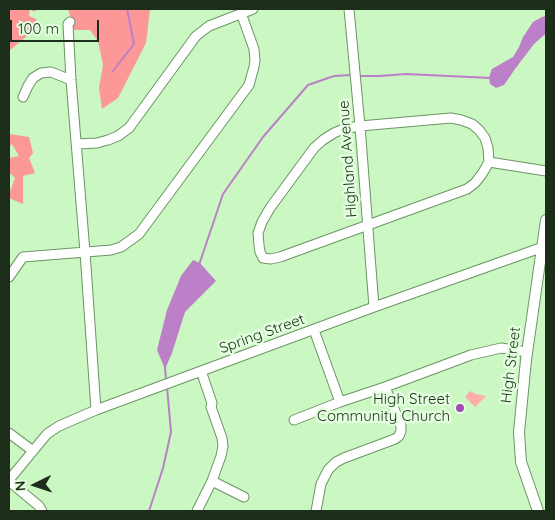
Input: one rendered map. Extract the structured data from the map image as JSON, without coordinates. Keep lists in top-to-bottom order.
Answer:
{
  "streets": {
    "main road": ["High Street"],
    "street": ["Highland Avenue", "Spring Street"]
  },
  "crossings": [
    ["Highland Avenue", "Spring Street"],
    ["Spring Street", "High Street"]
  ],
  "places": ["High Street Community Church"],
  "scale_bar": "100 m",
  "north": "left"
}
